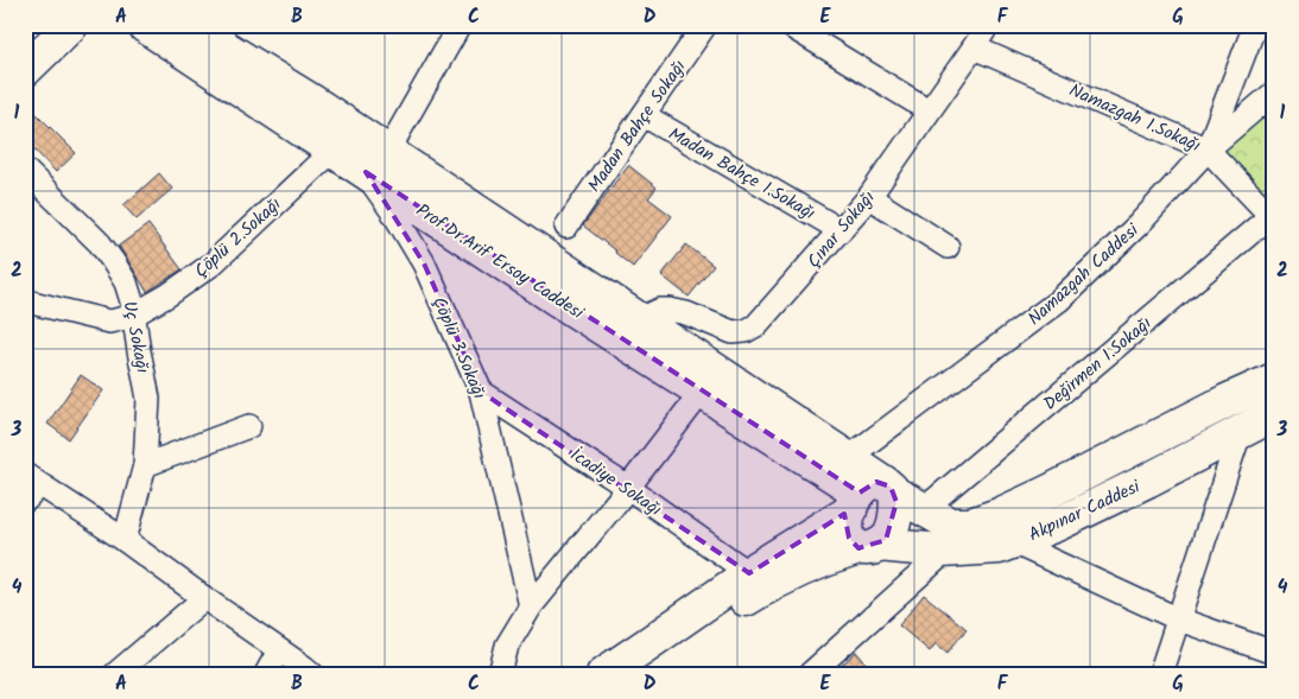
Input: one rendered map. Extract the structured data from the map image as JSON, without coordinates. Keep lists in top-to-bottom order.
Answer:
{
  "streets": {
    "street": [
      "Namazgah 1.Sokağı",
      "Madan Bahçe Sokağı",
      "Madan Bahçe 1.Sokağı",
      "Çınar Sokağı",
      "Çöplü 2.Sokağı",
      "Prof.Dr.Arif Ersoy Caddesi",
      "Namazgah Caddesi",
      "Uç Sokağı",
      "Çöplü 3.Sokağı",
      "Değirmen 1.Sokağı",
      "İcadiye Sokağı",
      "Akpınar Caddesi"
    ]
  },
  "crossings": [
    ["Namazgah 1.Sokağı", "Çınar Sokağı"],
    ["Namazgah 1.Sokağı", "Namazgah Caddesi"],
    ["Namazgah 1.Sokağı", "Değirmen 1.Sokağı"],
    ["Madan Bahçe Sokağı", "Madan Bahçe 1.Sokağı"],
    ["Madan Bahçe 1.Sokağı", "Çınar Sokağı"],
    ["Çınar Sokağı", "Prof.Dr.Arif Ersoy Caddesi"],
    ["Çöplü 2.Sokağı", "Prof.Dr.Arif Ersoy Caddesi"],
    ["Çöplü 2.Sokağı", "Uç Sokağı"],
    ["Prof.Dr.Arif Ersoy Caddesi", "Namazgah Caddesi"],
    ["Prof.Dr.Arif Ersoy Caddesi", "Çöplü 3.Sokağı"],
    ["Prof.Dr.Arif Ersoy Caddesi", "Akpınar Caddesi"],
    ["Çöplü 3.Sokağı", "İcadiye Sokağı"],
    ["Değirmen 1.Sokağı", "Akpınar Caddesi"]
  ],
  "grid": {
    "columns": [
      "A",
      "B",
      "C",
      "D",
      "E",
      "F",
      "G"
    ],
    "rows": [
      "1",
      "2",
      "3",
      "4"
    ]
  }
}
